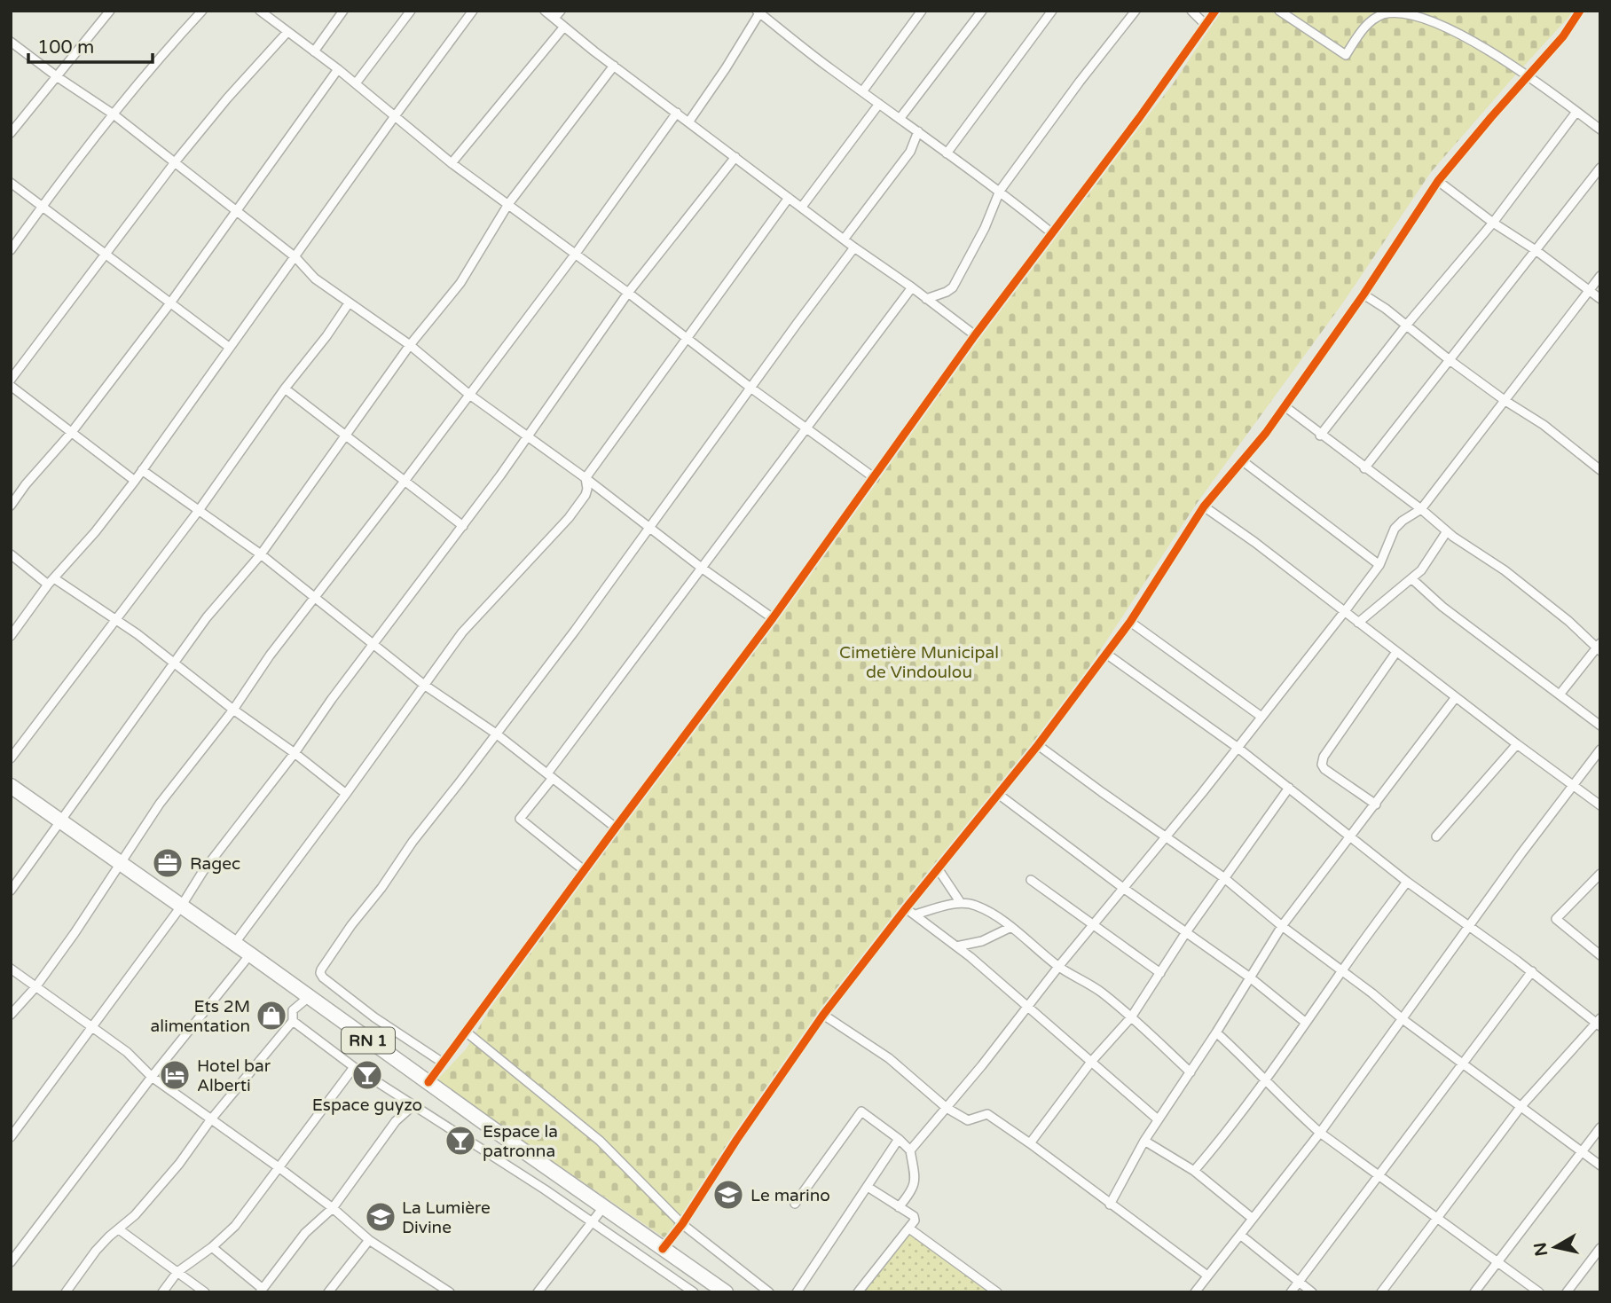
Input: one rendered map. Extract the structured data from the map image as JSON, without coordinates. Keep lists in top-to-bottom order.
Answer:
{
  "streets": {
    "highway": ["RN 1"]
  },
  "parks": ["Cimetière Municipal de Vindoulou"],
  "places": {
    "office": ["Ragec"],
    "shop": ["Ets 2M alimentation"],
    "hotel": ["Hotel bar Alberti"],
    "bar": ["Espace guyzo", "Espace la patronna"],
    "school or university": ["Le marino", "La Lumière Divine"]
  },
  "scale_bar": "100 m",
  "north": "left"
}
